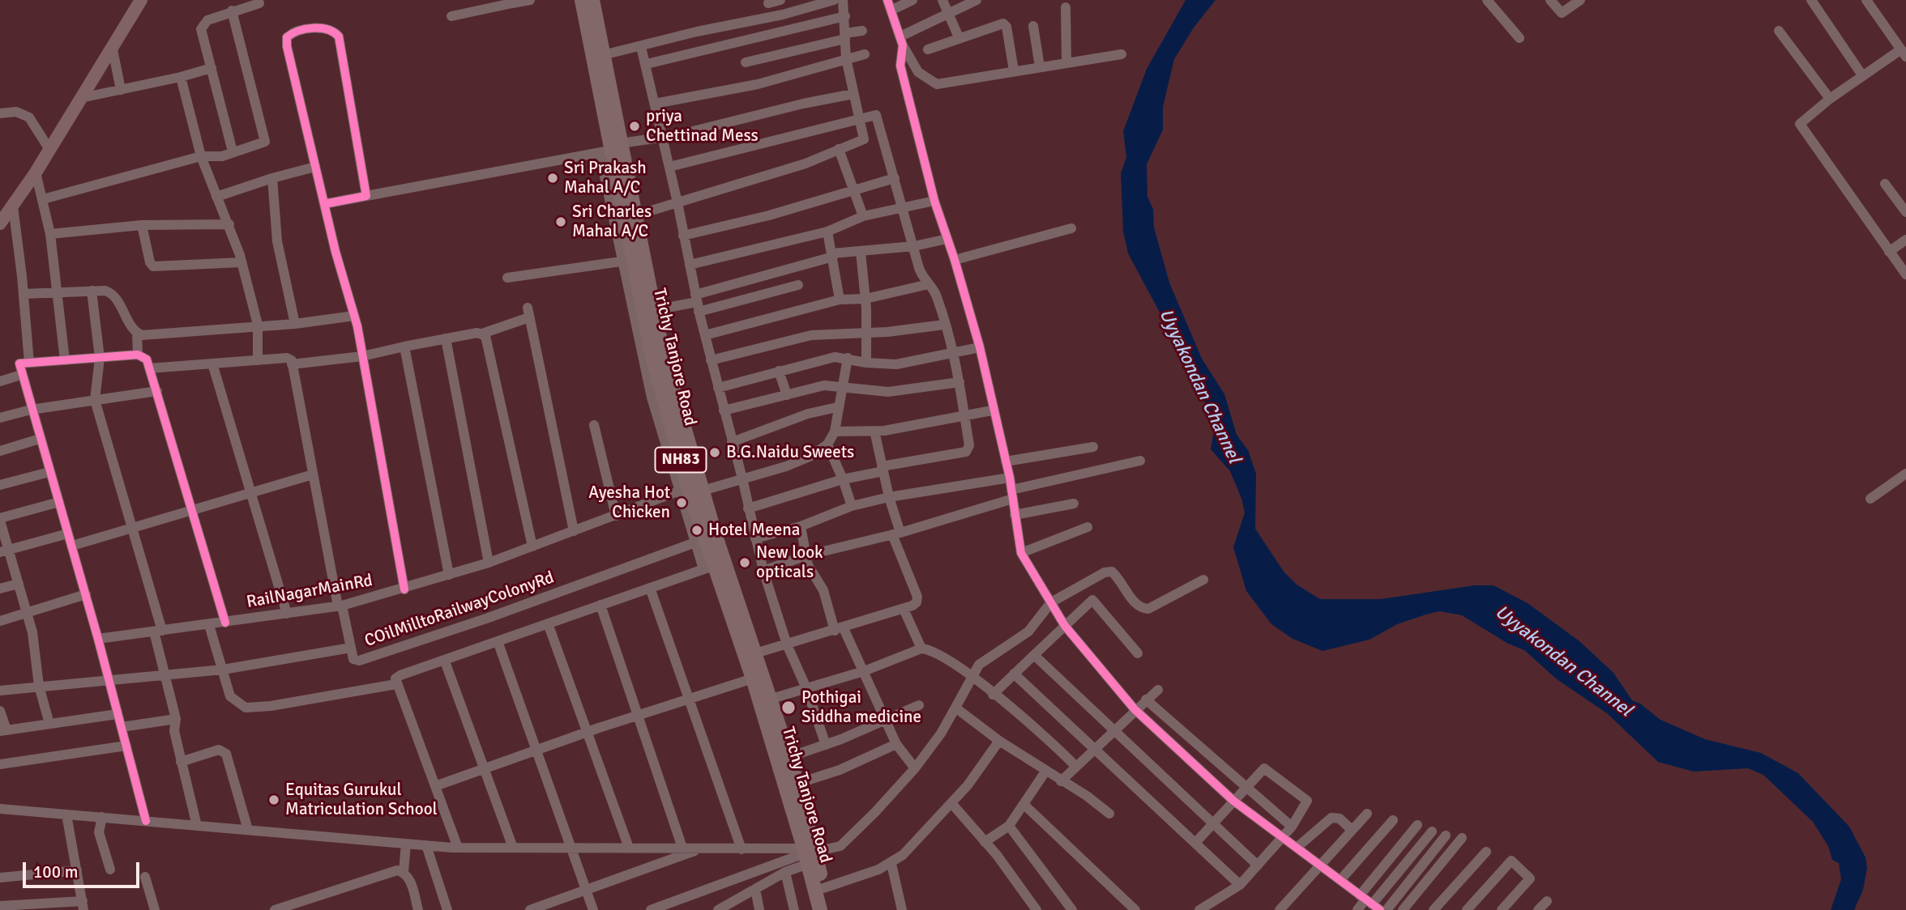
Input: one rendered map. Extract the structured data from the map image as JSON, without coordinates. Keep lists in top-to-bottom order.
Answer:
{
  "streets": {
    "highway": ["Trichy Tanjore Road", "NH83"],
    "street": ["RailNagarMainRd", "COilMilltoRailwayColonyRd"]
  },
  "water": ["Uyyakondan Channel"],
  "places": [
    "priya Chettinad Mess",
    "Sri Prakash Mahal A/C",
    "Sri Charles Mahal A/C",
    "B.G.Naidu Sweets",
    "Ayesha Hot Chicken",
    "Hotel Meena",
    "New look opticals",
    "Pothigai Siddha medicine",
    "Equitas Gurukul Matriculation School"
  ],
  "scale_bar": "100 m"
}
